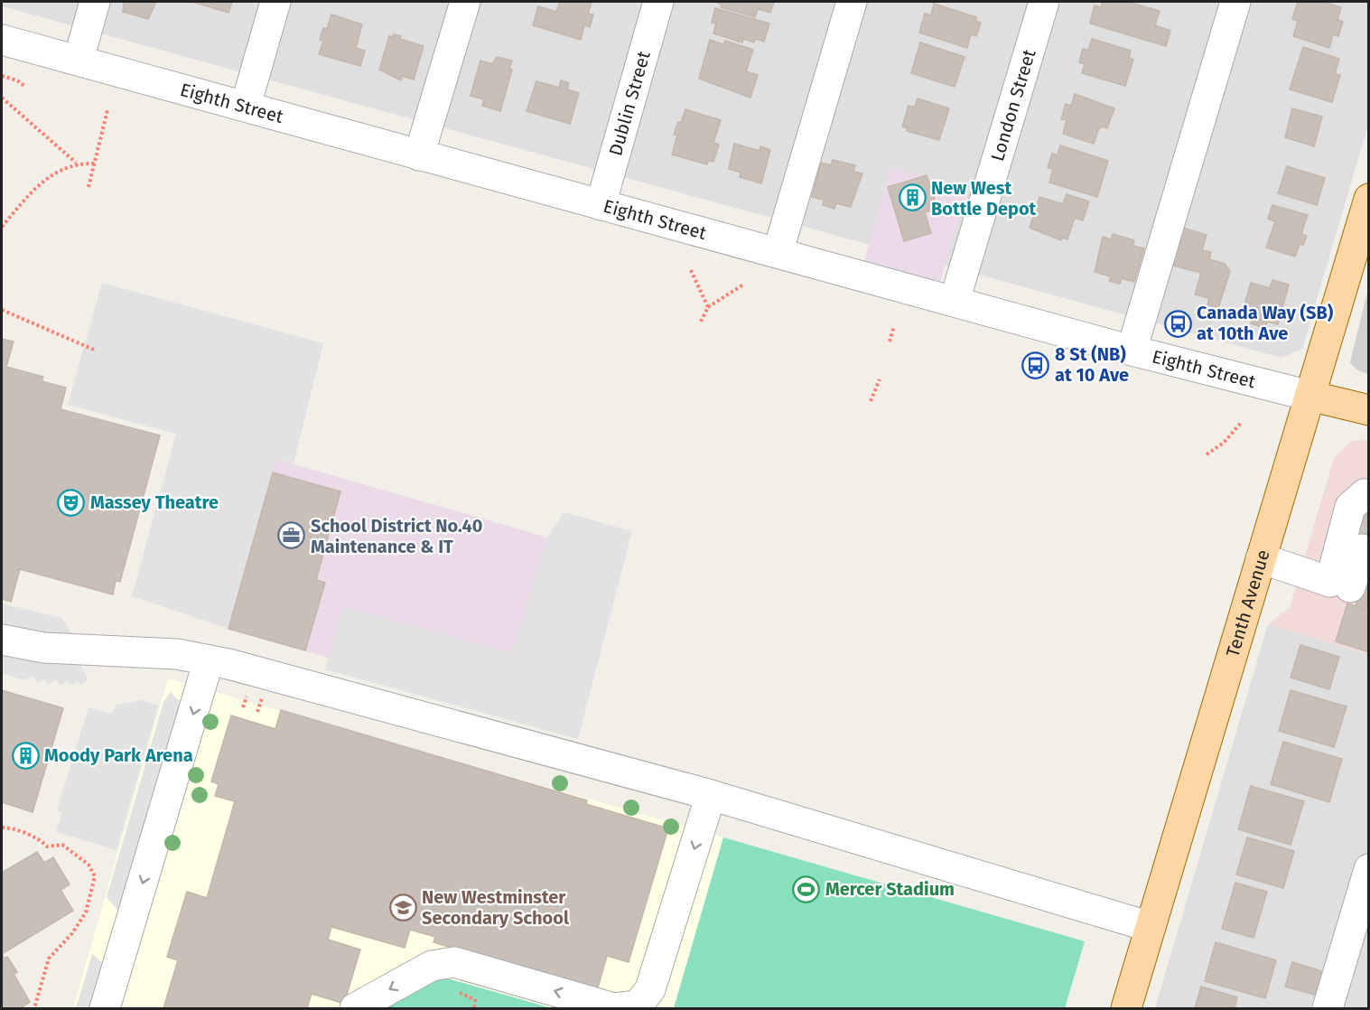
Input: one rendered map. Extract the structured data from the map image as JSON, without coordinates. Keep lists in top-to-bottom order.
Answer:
{
  "streets": {
    "main road": ["Tenth Avenue"],
    "street": ["Eighth Street", "Dublin Street", "London Street"]
  },
  "crossings": [
    ["Eighth Street", "Dublin Street"],
    ["Eighth Street", "London Street"],
    ["Eighth Street", "Tenth Avenue"]
  ],
  "places": {
    "building": ["New West Bottle Depot", "Moody Park Arena"],
    "bus stop": ["Canada Way (SB) at 10th Ave", "8 St (NB) at 10 Ave"],
    "theatre": ["Massey Theatre"],
    "office": ["School District No.40 Maintenance & IT"],
    "sports": ["Mercer Stadium"],
    "school or university": ["New Westminster Secondary School"]
  }
}
